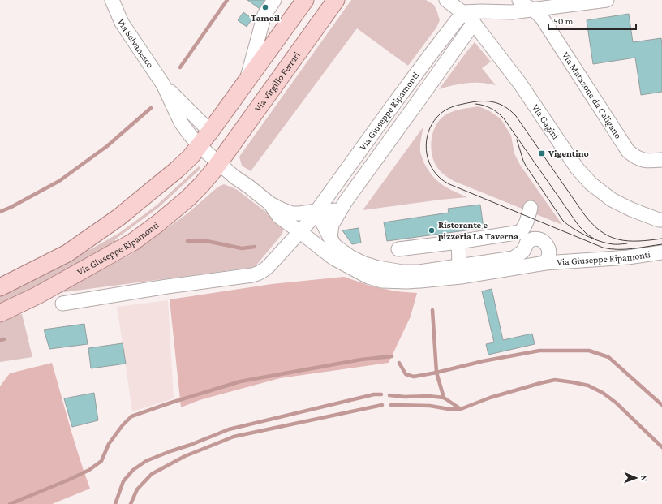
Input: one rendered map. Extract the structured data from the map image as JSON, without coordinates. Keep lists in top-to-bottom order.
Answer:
{
  "streets": {
    "main road": ["Via Virgilio Ferrari", "Via Giuseppe Ripamonti"],
    "street": ["Via Selvanesco", "Via Matazone da Caligano", "Via Gagini"]
  },
  "crossings": [
    ["Via Selvanesco", "Via Giuseppe Ripamonti"],
    ["Via Virgilio Ferrari", "Via Giuseppe Ripamonti"],
    ["Via Giuseppe Ripamonti", "Via Gagini"]
  ],
  "places": {
    "other": ["Tamoil", "Ristorante e pizzeria La Taverna"],
    "transit": ["Vigentino"]
  },
  "scale_bar": "50 m",
  "north": "right"
}
